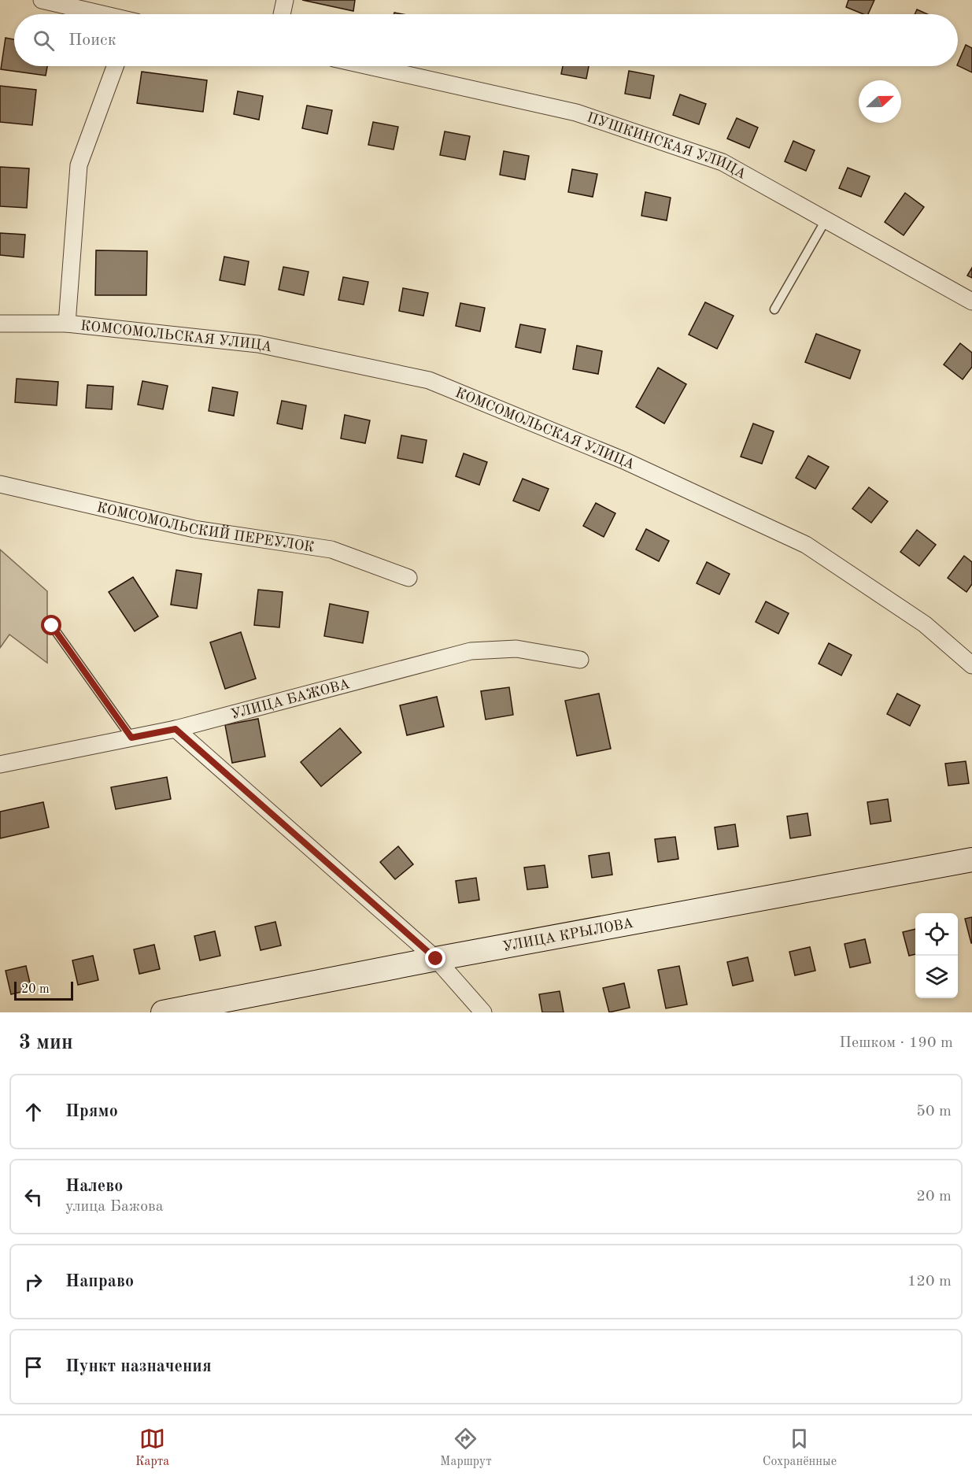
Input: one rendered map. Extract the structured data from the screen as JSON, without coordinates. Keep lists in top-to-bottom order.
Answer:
{
  "streets": {
    "main road": ["УЛИЦА КРЫЛОВА"],
    "street": [
      "ПУШКИНСКАЯ УЛИЦА",
      "КОМСОМОЛЬСКАЯ УЛИЦА",
      "КОМСОМОЛЬСКИЙ ПЕРЕУЛОК",
      "УЛИЦА БАЖОВА"
    ]
  },
  "scale_bar": "20 m",
  "north": "right",
  "page": {
    "search": "Поиск",
    "scale": "20 m",
    "heading": ["3 мин", "Пешком · 190 m"],
    "list": [
      ["Прямо", "50 m"],
      ["Налево", "улица Бажова", "20 m"],
      ["Направо", "120 m"],
      "Пункт назначения"
    ],
    "nav": ["Карта", "Маршрут", "Сохранённые"]
  }
}
